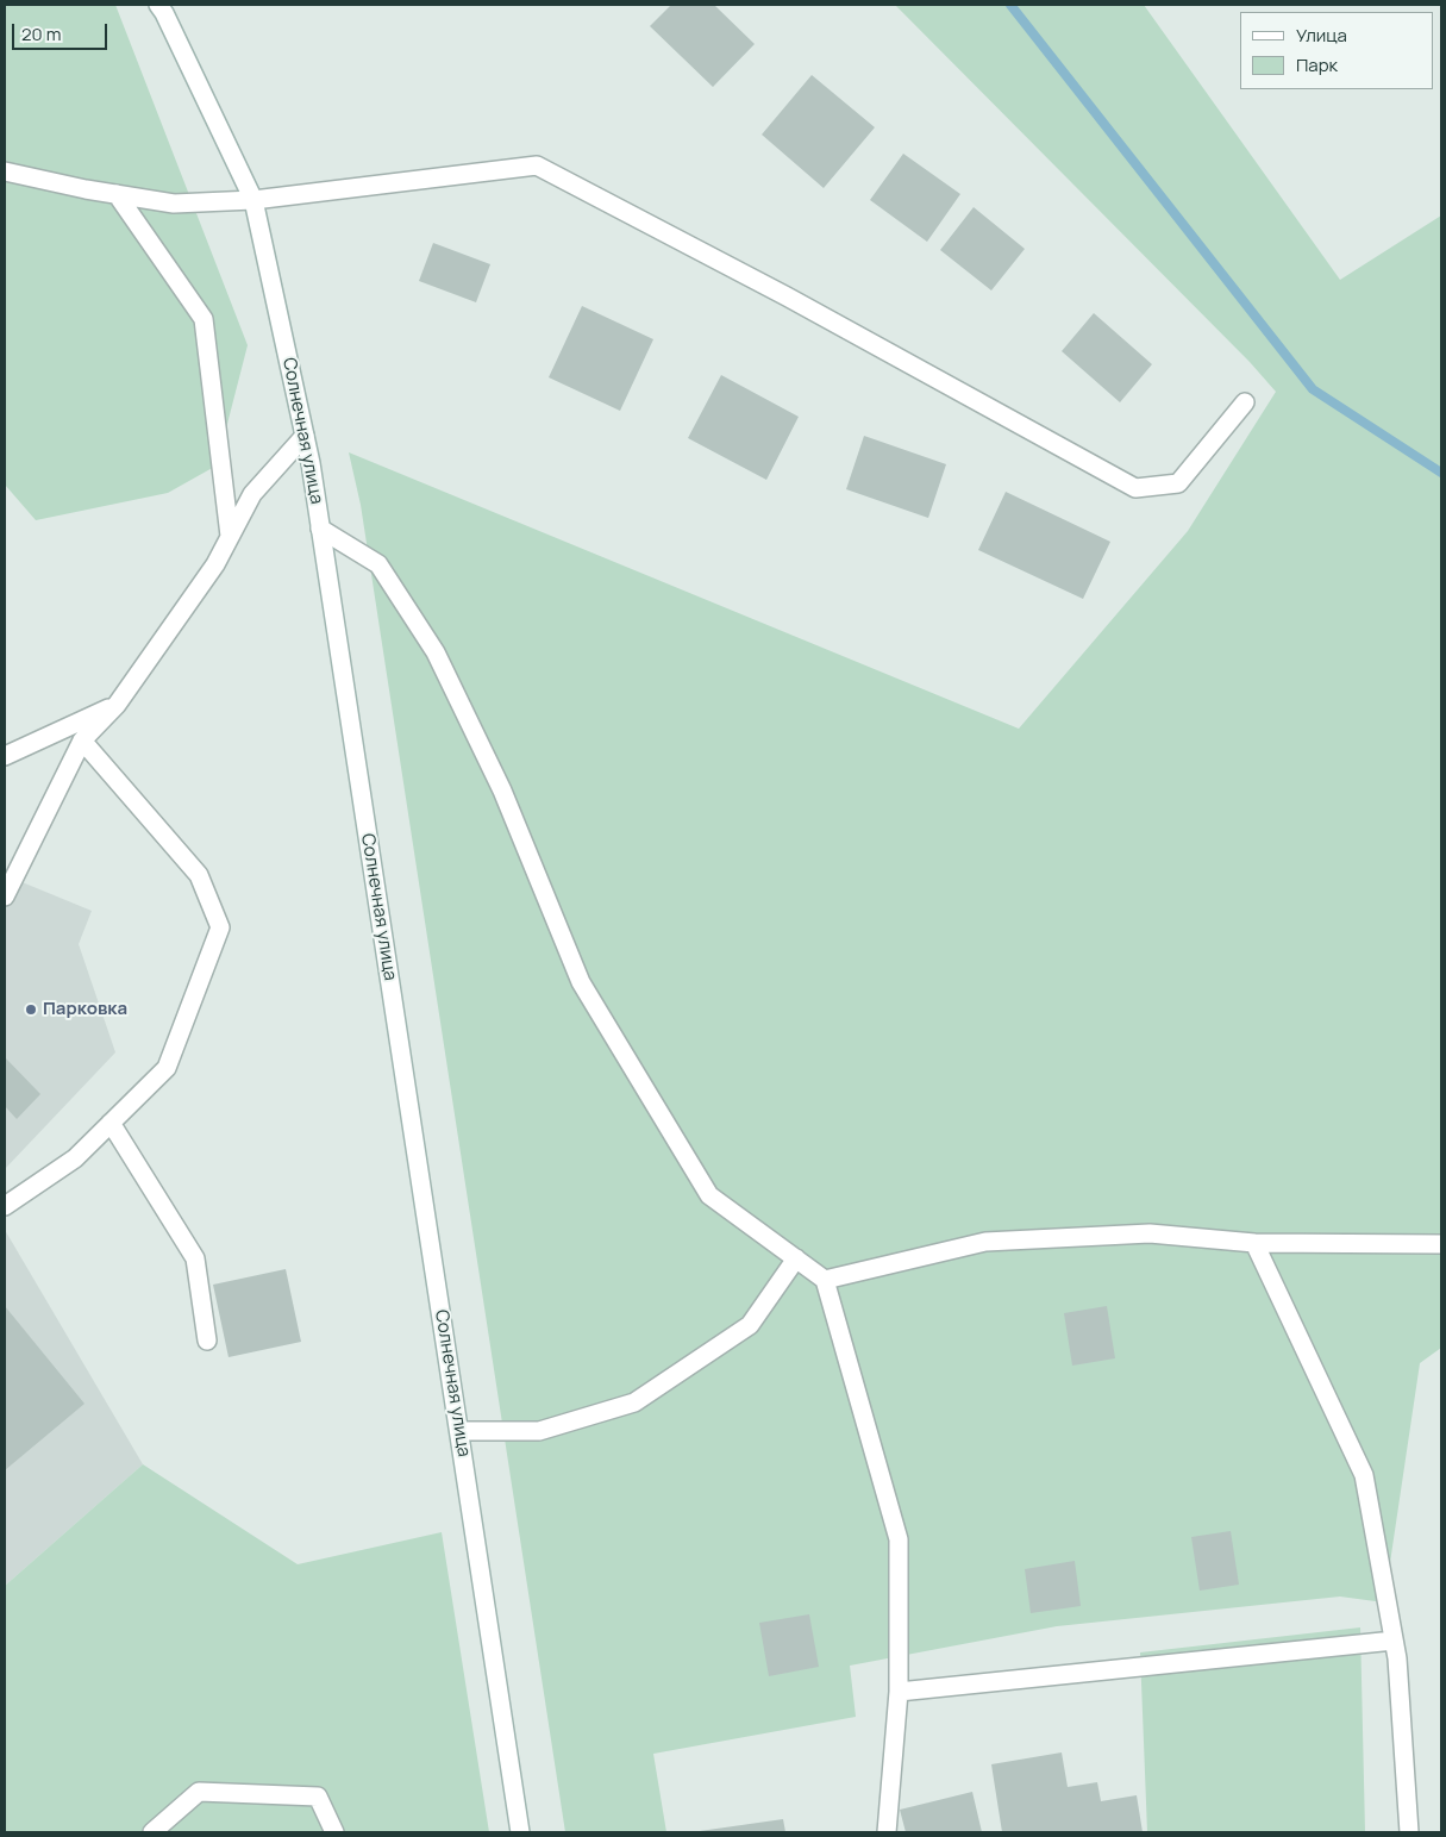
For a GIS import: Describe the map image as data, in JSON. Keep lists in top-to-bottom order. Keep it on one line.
{"streets":{"street":["Солнечная улица"]},"places":["Парковка"],"legend":["Улица","Парк"],"scale_bar":"20 m"}
